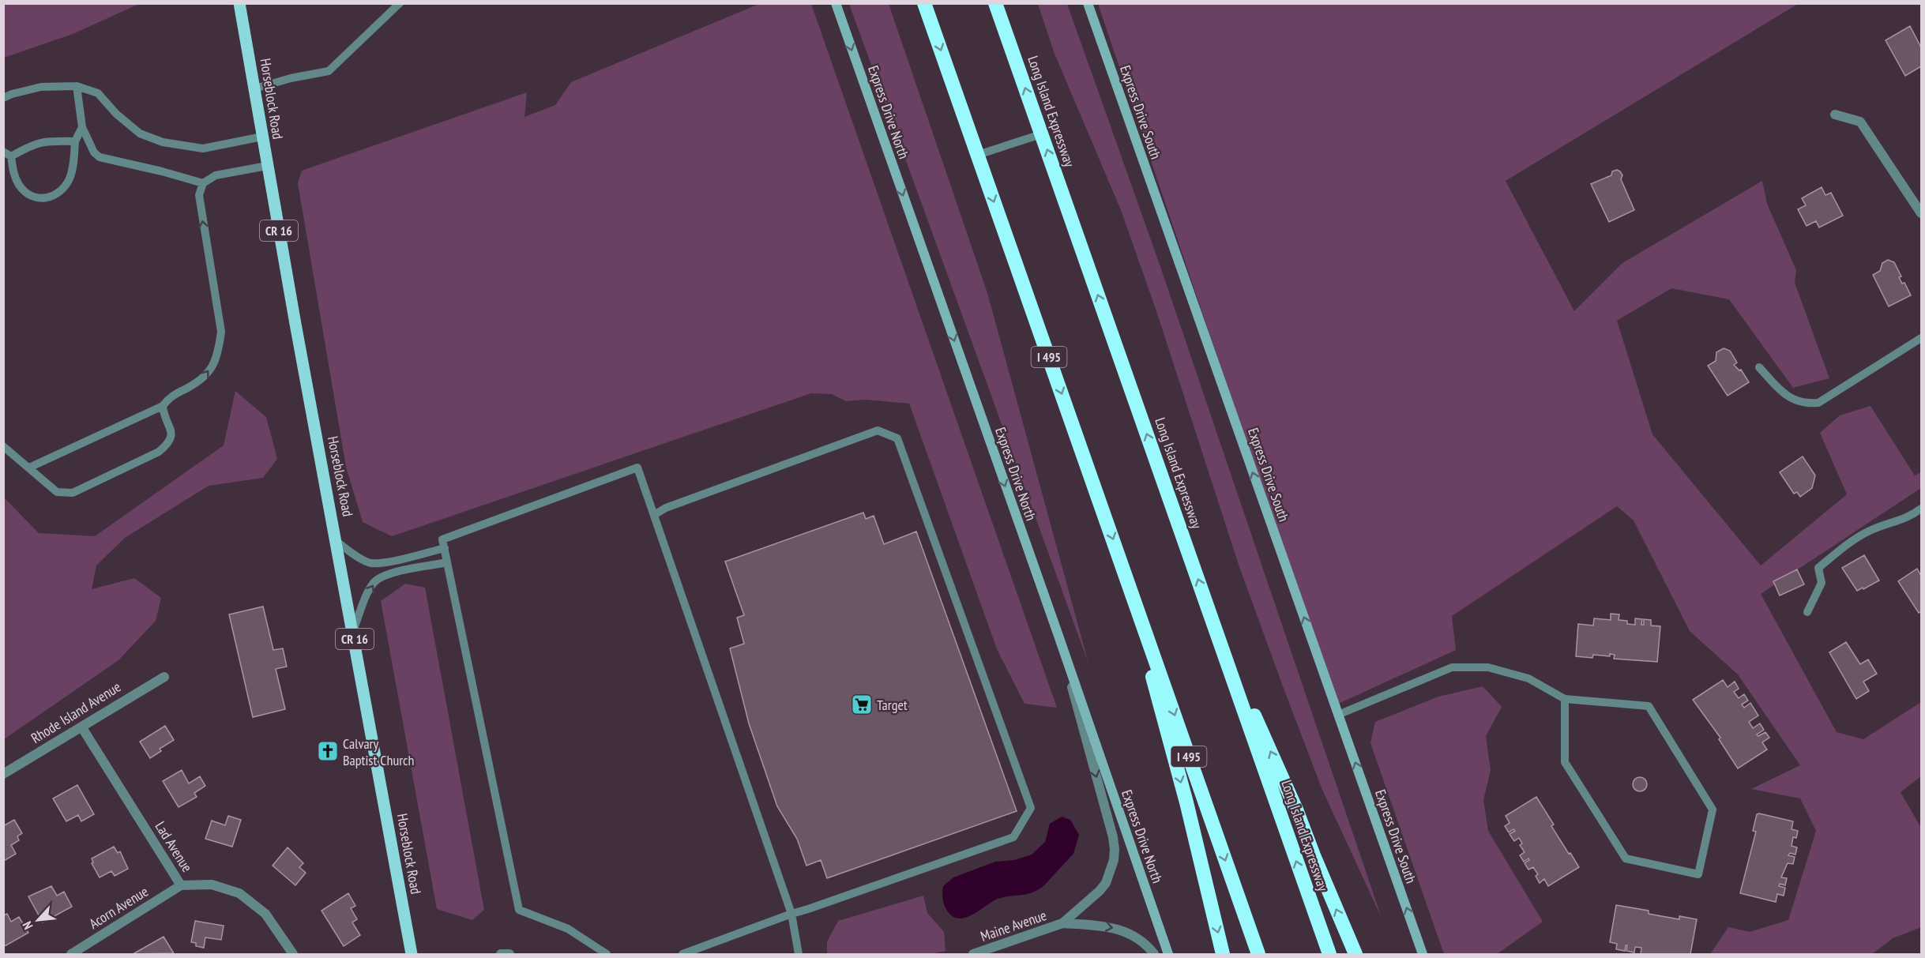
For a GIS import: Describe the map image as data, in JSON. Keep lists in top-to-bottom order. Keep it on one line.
{"streets":{"highway":["Long Island Expressway","I 495"],"main road":["Horseblock Road","Express Drive North","Express Drive South","CR 16"],"street":["Rhode Island Avenue","Lad Avenue","Acorn Avenue","Maine Avenue"]},"crossings":[["Rhode Island Avenue","Lad Avenue"],["Lad Avenue","Acorn Avenue"]],"one_way":["Express Drive North","Express Drive South"],"places":{"supermarket":["Target"],"church":["Calvary Baptist Church"]},"north":"bottom left"}
